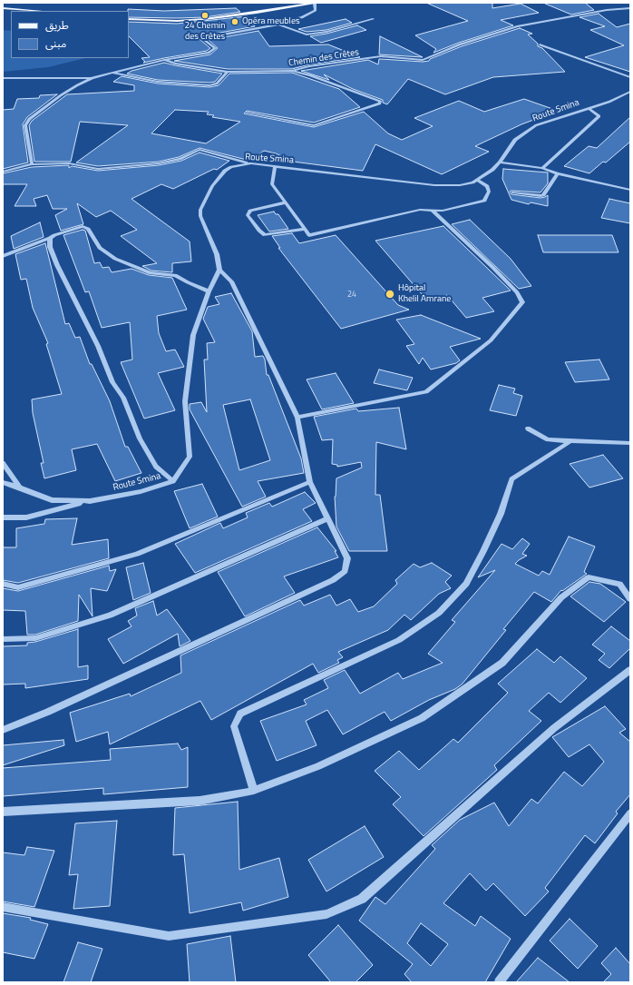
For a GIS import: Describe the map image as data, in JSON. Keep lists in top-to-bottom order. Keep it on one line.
{"streets":{"street":["Chemin des Crêtes","Route Smina"]},"places":["24 Chemin des Crêtes","Opéra meubles","Hôpital Khelil Amrane"],"house_numbers":["24"],"legend":["طريق","مبنى"]}
